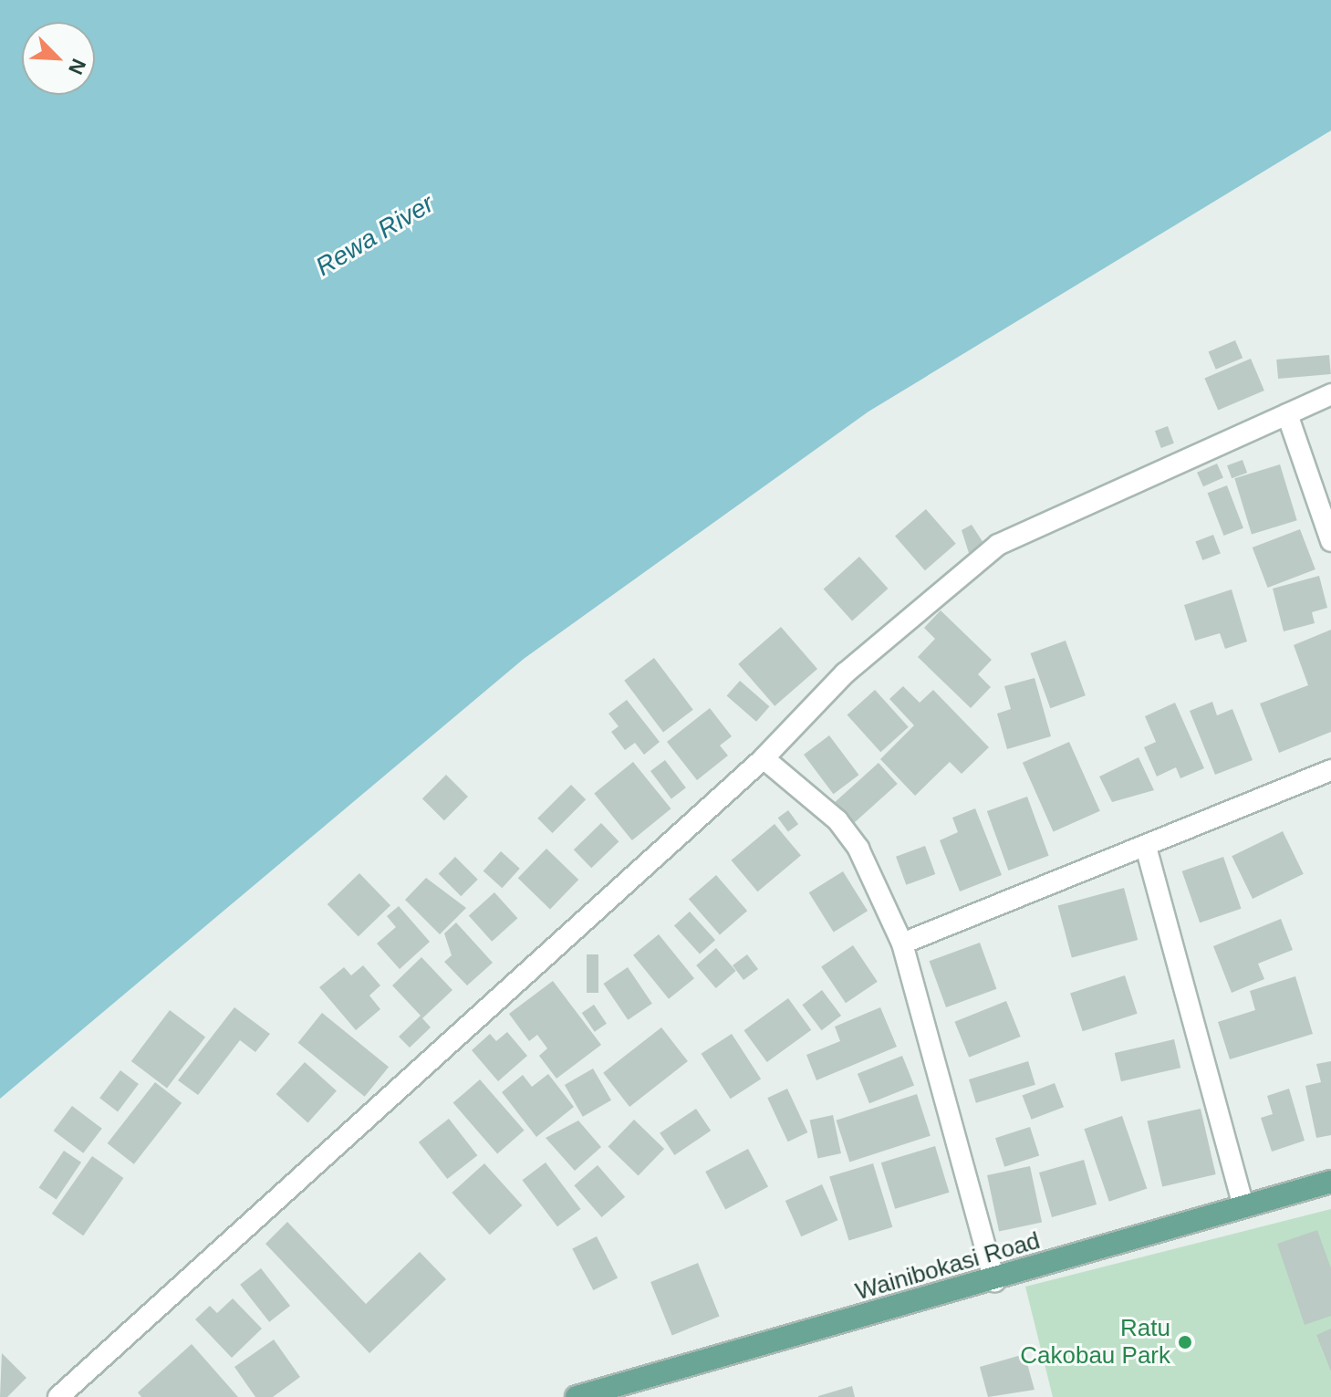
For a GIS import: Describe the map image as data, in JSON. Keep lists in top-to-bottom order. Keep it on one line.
{"streets":{"main road":["Wainibokasi Road"]},"water":["Rewa River"],"places":["Ratu Cakobau Park"],"north":"bottom right"}
